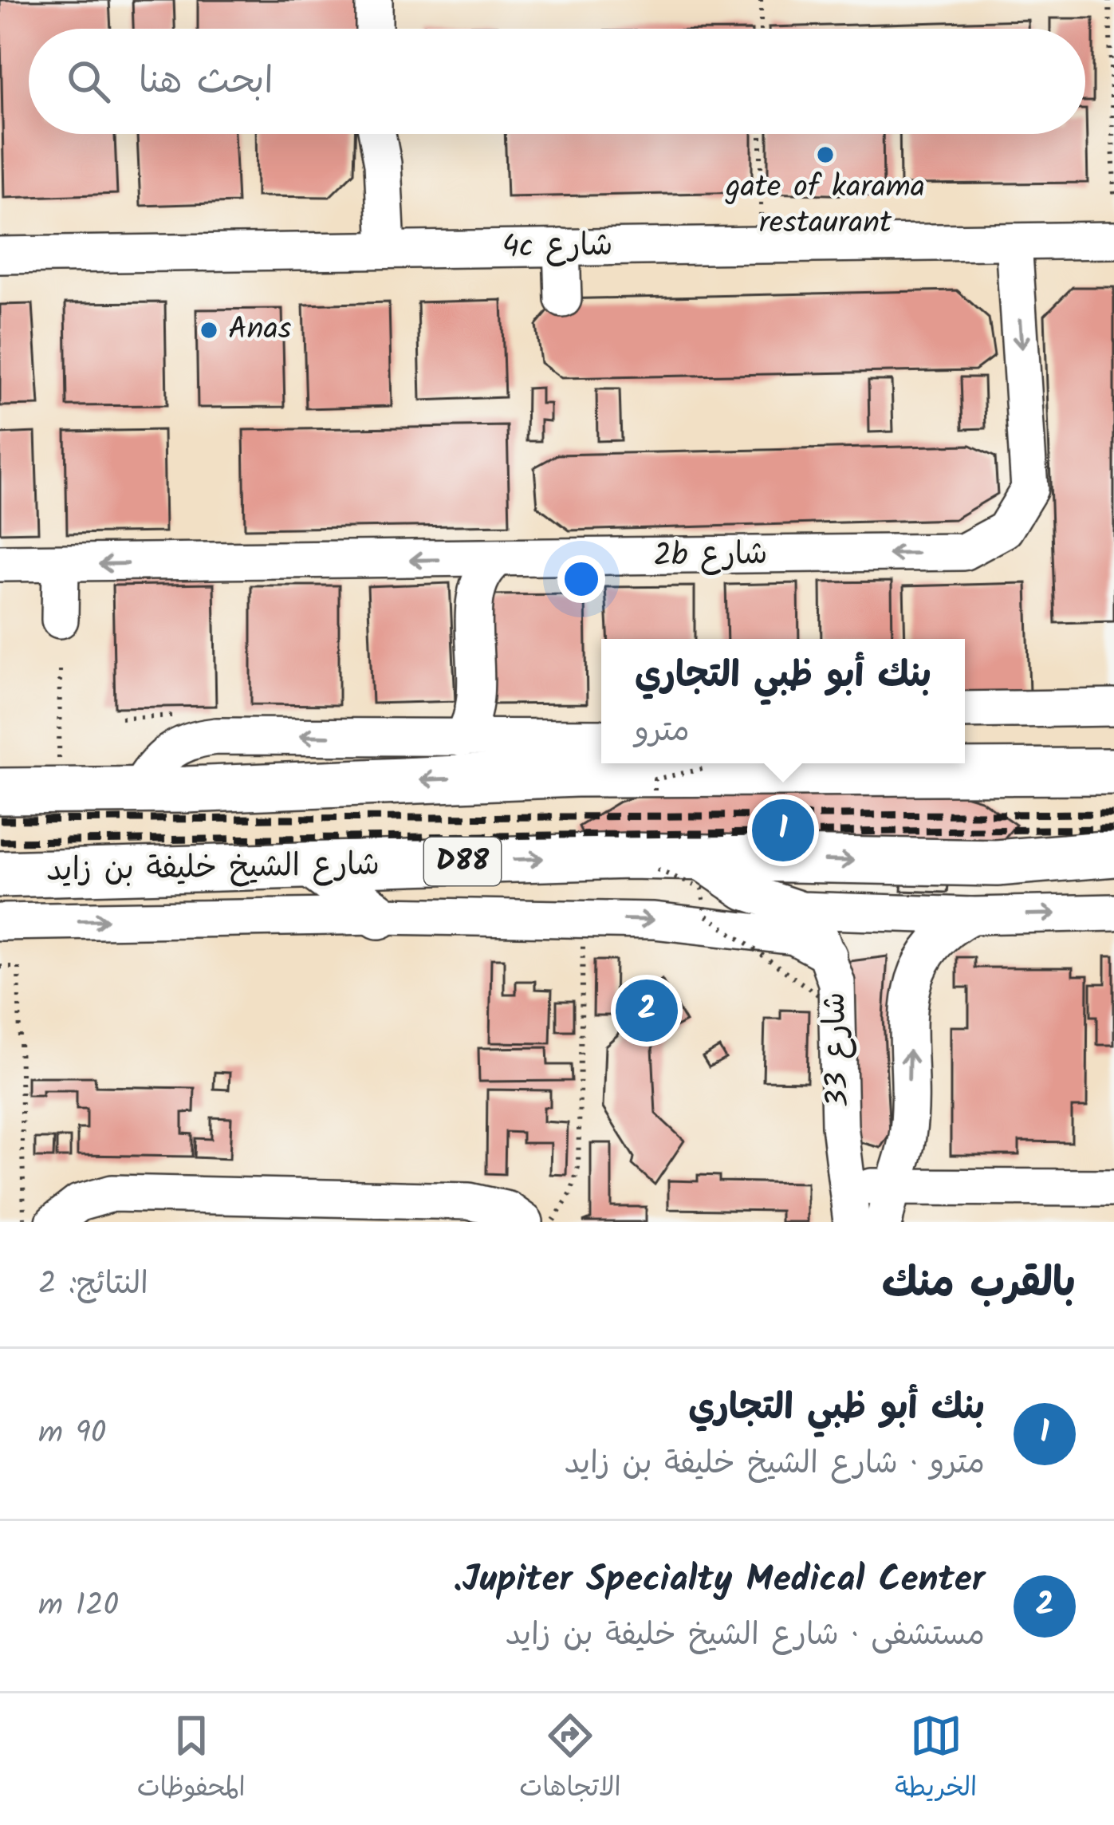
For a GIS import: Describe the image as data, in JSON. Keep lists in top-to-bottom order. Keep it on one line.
{"streets":{"main road":["D88","شارع الشيخ خليفة بن زايد"],"street":["4c شارع","2b شارع","شارع 33"]},"crossings":[["4c شارع","2b شارع"]],"places":["gate of karama restaurant","Anas"],"page":{"search":"ابحث هنا","popup":["بنك أبو ظبي التجاري","مترو"],"pins":["1","2"],"heading":["بالقرب منك","النتائج: 2"],"list":[{"mark":"1","name":"بنك أبو ظبي التجاري","note":"مترو · شارع الشيخ خليفة بن زايد","value":"90 m"},{"mark":"2","name":"Jupiter Specialty Medical Center.","note":"مستشفى · شارع الشيخ خليفة بن زايد","value":"120 m"}],"nav":["الخريطة","الاتجاهات","المحفوظات"]}}
